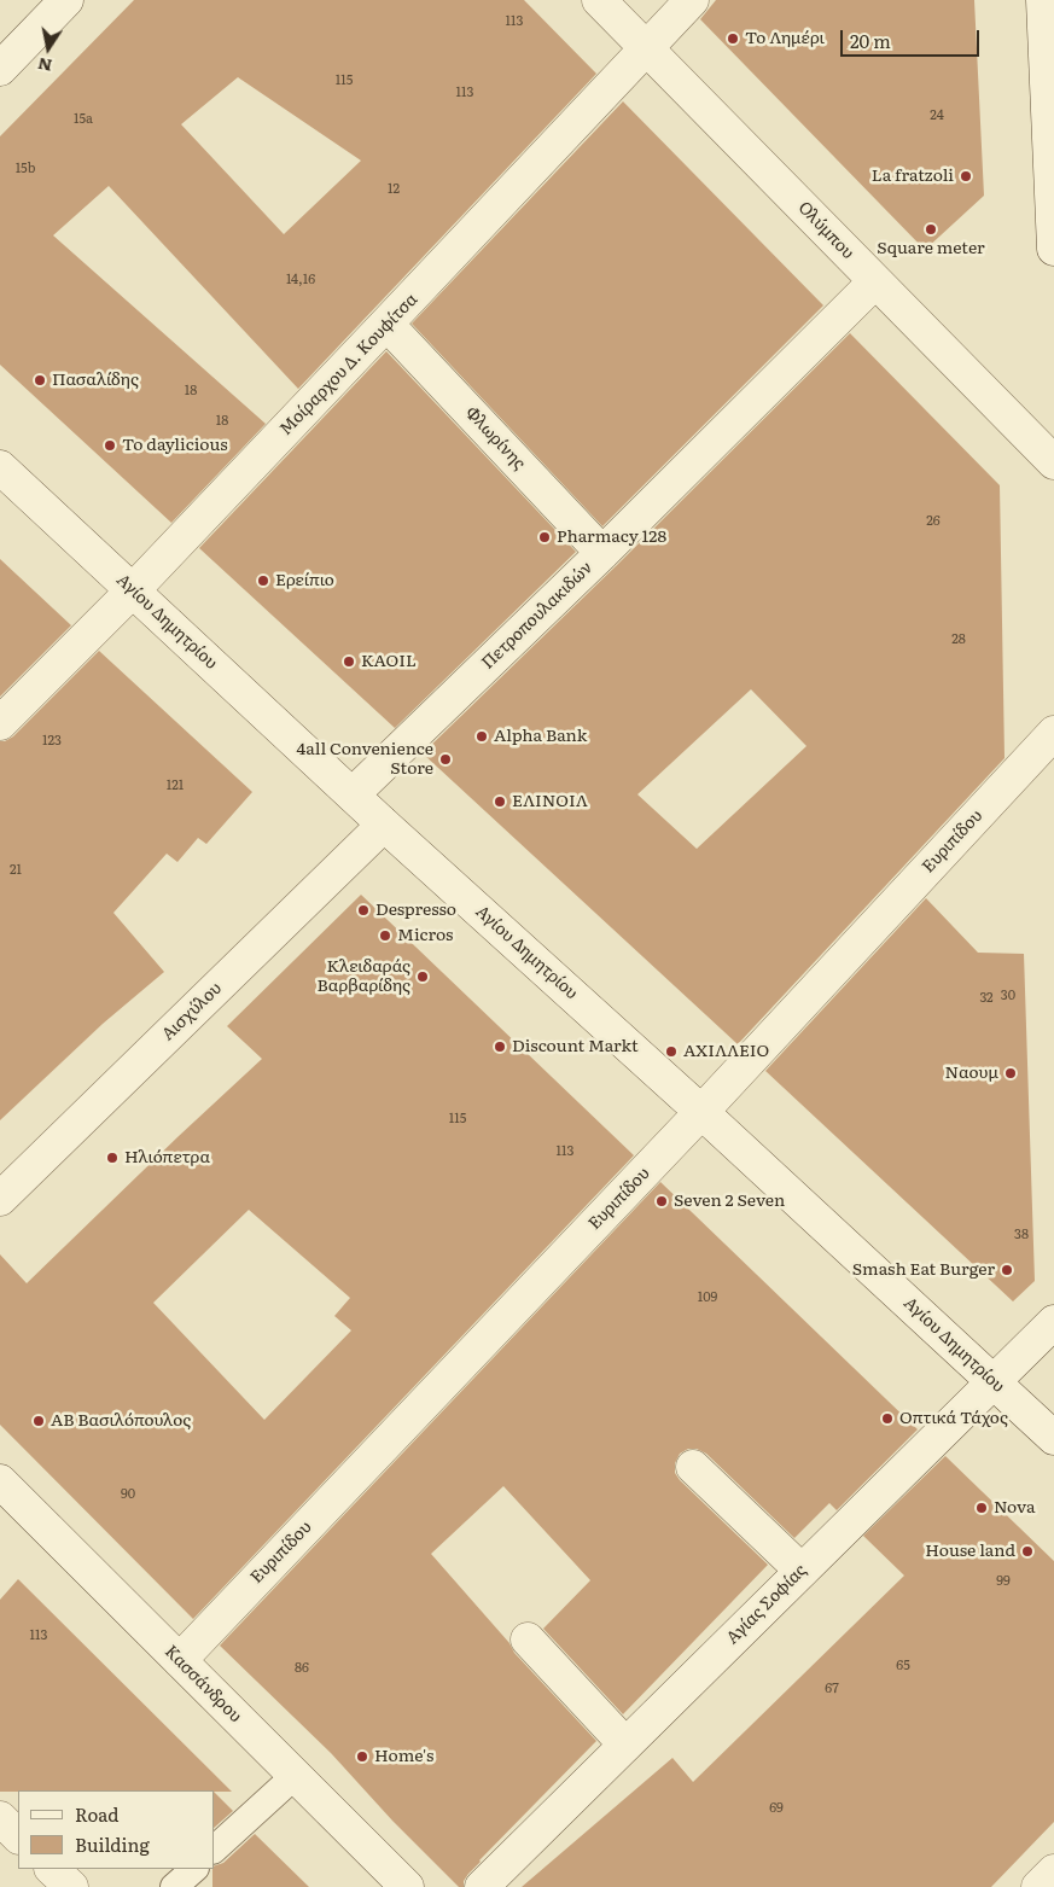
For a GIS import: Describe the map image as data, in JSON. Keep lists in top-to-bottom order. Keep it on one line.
{"streets":{"street":["Ολύμπου","Μοίραρχου Δ. Κουφίτσα","Φλωρίνης","Πετροπουλακιδών","Αγίου Δημητρίου","Ευριπίδου","Αισχύλου","Αγίας Σοφίας","Κασσάνδρου"]},"crossings":[["Ολύμπου","Μοίραρχου Δ. Κουφίτσα"],["Ολύμπου","Πετροπουλακιδών"],["Μοίραρχου Δ. Κουφίτσα","Φλωρίνης"],["Μοίραρχου Δ. Κουφίτσα","Αγίου Δημητρίου"],["Φλωρίνης","Πετροπουλακιδών"],["Πετροπουλακιδών","Αγίου Δημητρίου"],["Αγίου Δημητρίου","Ευριπίδου"],["Αγίου Δημητρίου","Αισχύλου"],["Αγίου Δημητρίου","Αγίας Σοφίας"],["Ευριπίδου","Κασσάνδρου"]],"places":["Το Λημέρι","La fratzoli","Square meter","Πασαλίδης","To daylicious","Pharmacy 128","Ερείπιο","KAOIL","Alpha Bank","4all Convenience Store","ΕΛΙΝΟΙΛ","Despresso","Micros","Κλειδαράς Βαρβαρίδης","Discount Markt","ΑΧΙΛΛΕΙΟ","Ναουμ","Ηλιόπετρα","Seven 2 Seven","Smash Eat Burger","Οπτικά Τάχος","ΑΒ Βασιλόπουλος","Nova","House land","Home's"],"house_numbers":["113","115","113","24","15a","15b","12","14,16","18","18","26","28","123","121","21","30","32","115","113","38","109","90","99","113","65","86","67","69"],"legend":["Road","Building"],"scale_bar":"20 m","north":"bottom"}
